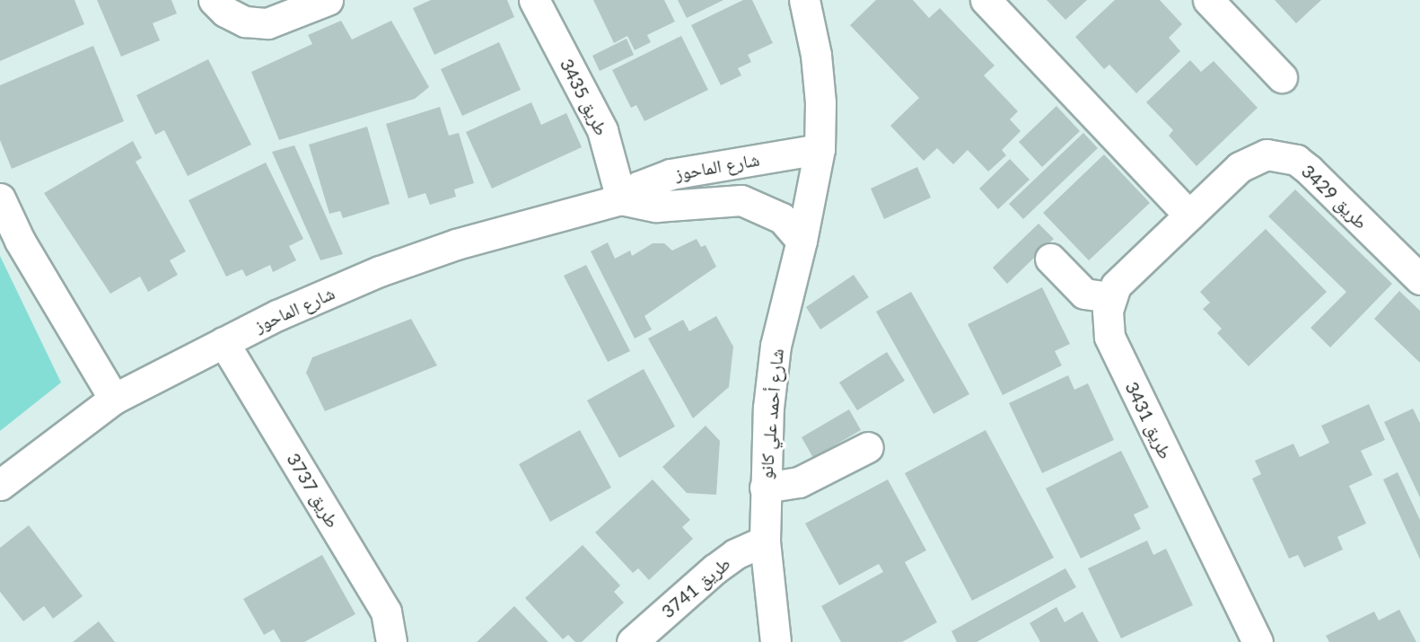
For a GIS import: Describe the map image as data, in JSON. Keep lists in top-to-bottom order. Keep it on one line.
{"streets":{"street":["طريق 3435","شارع الماحوز","طريق 3429","شارع أحمد علي كانو","طريق 3431","طريق 3737","طريق 3741"]},"crossings":[["طريق 3435","شارع الماحوز"],["شارع الماحوز","شارع أحمد علي كانو"],["شارع الماحوز","طريق 3737"],["طريق 3429","طريق 3431"],["شارع أحمد علي كانو","طريق 3741"]]}
